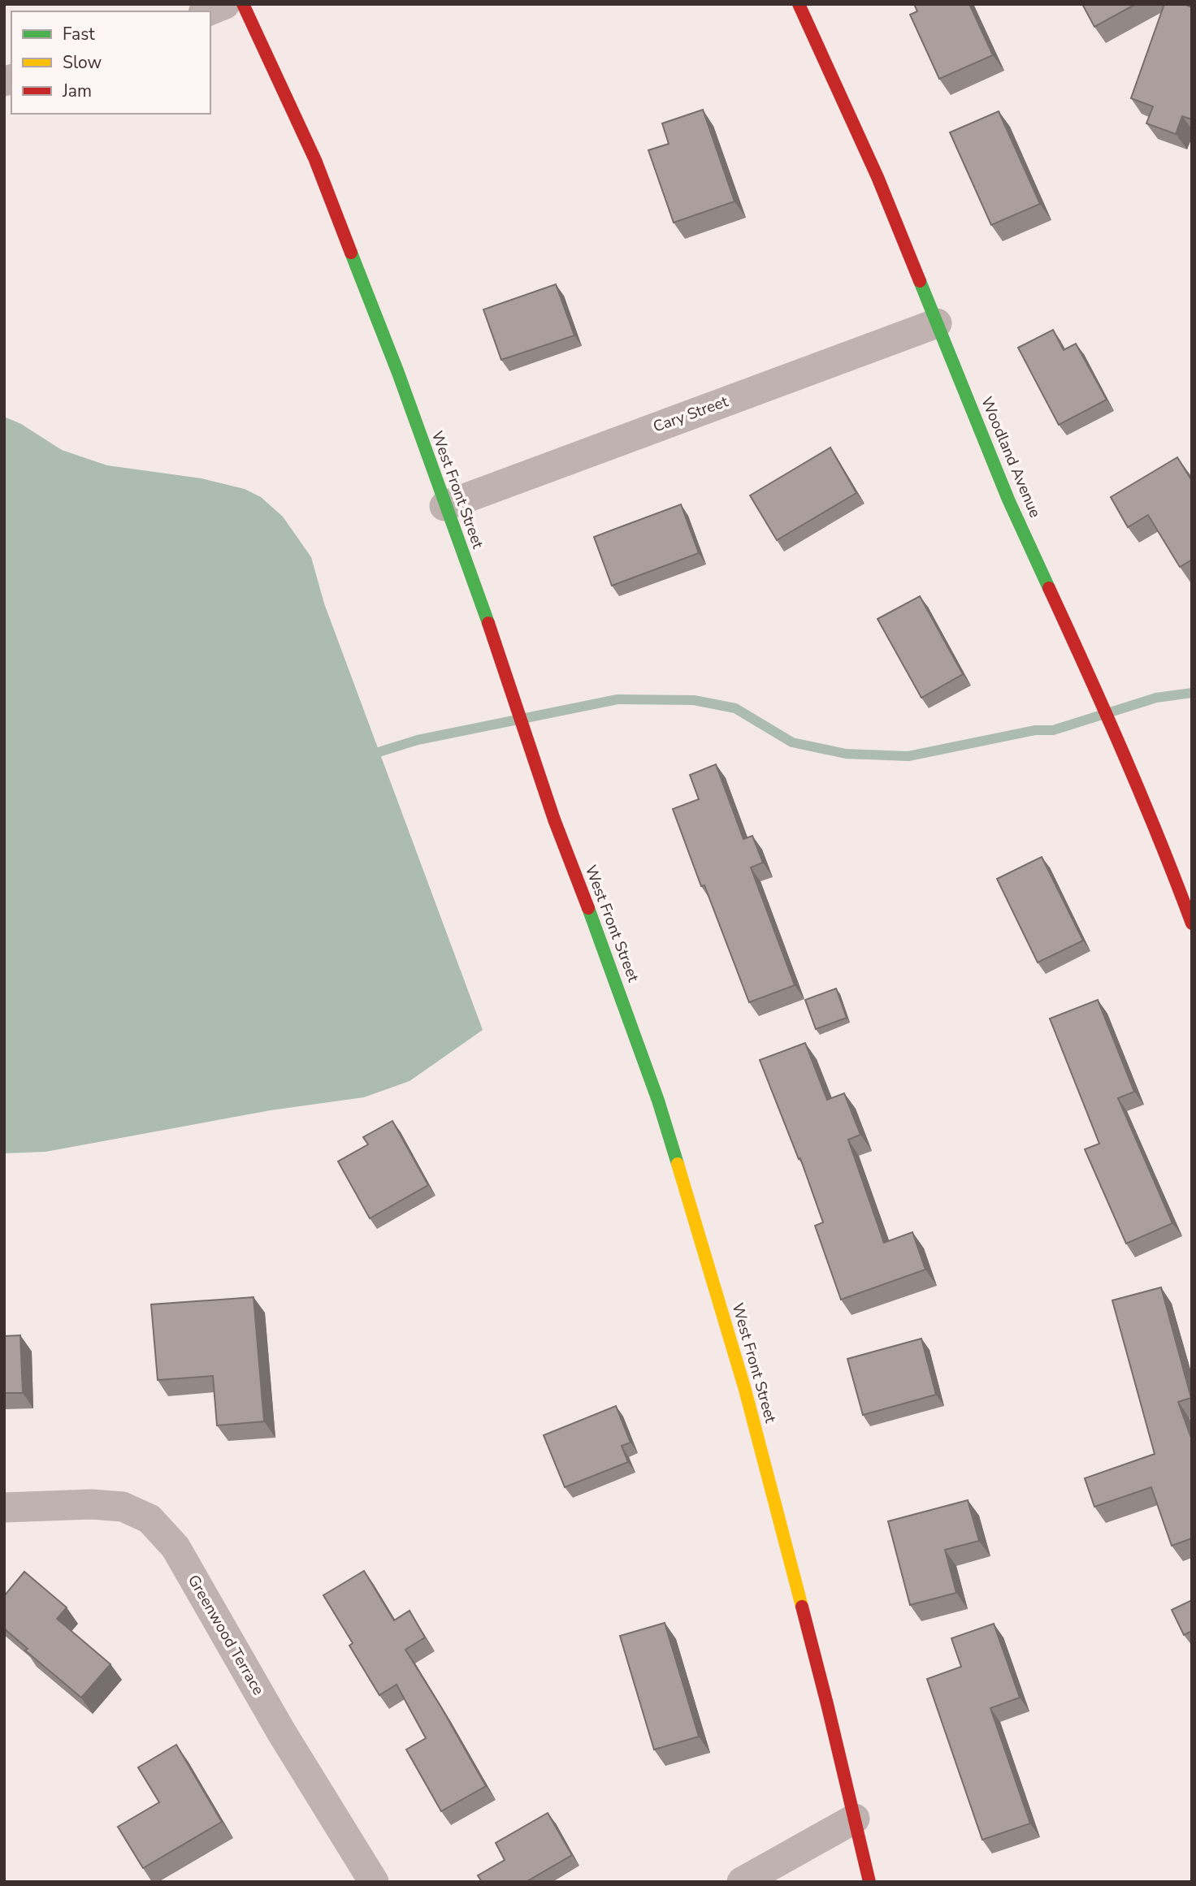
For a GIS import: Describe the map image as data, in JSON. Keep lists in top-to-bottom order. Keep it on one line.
{"streets":{"street":["Cary Street","Woodland Avenue","West Front Street","Greenwood Terrace"]},"crossings":[["Cary Street","Woodland Avenue"],["Cary Street","West Front Street"]],"legend":["Fast","Slow","Jam"]}
